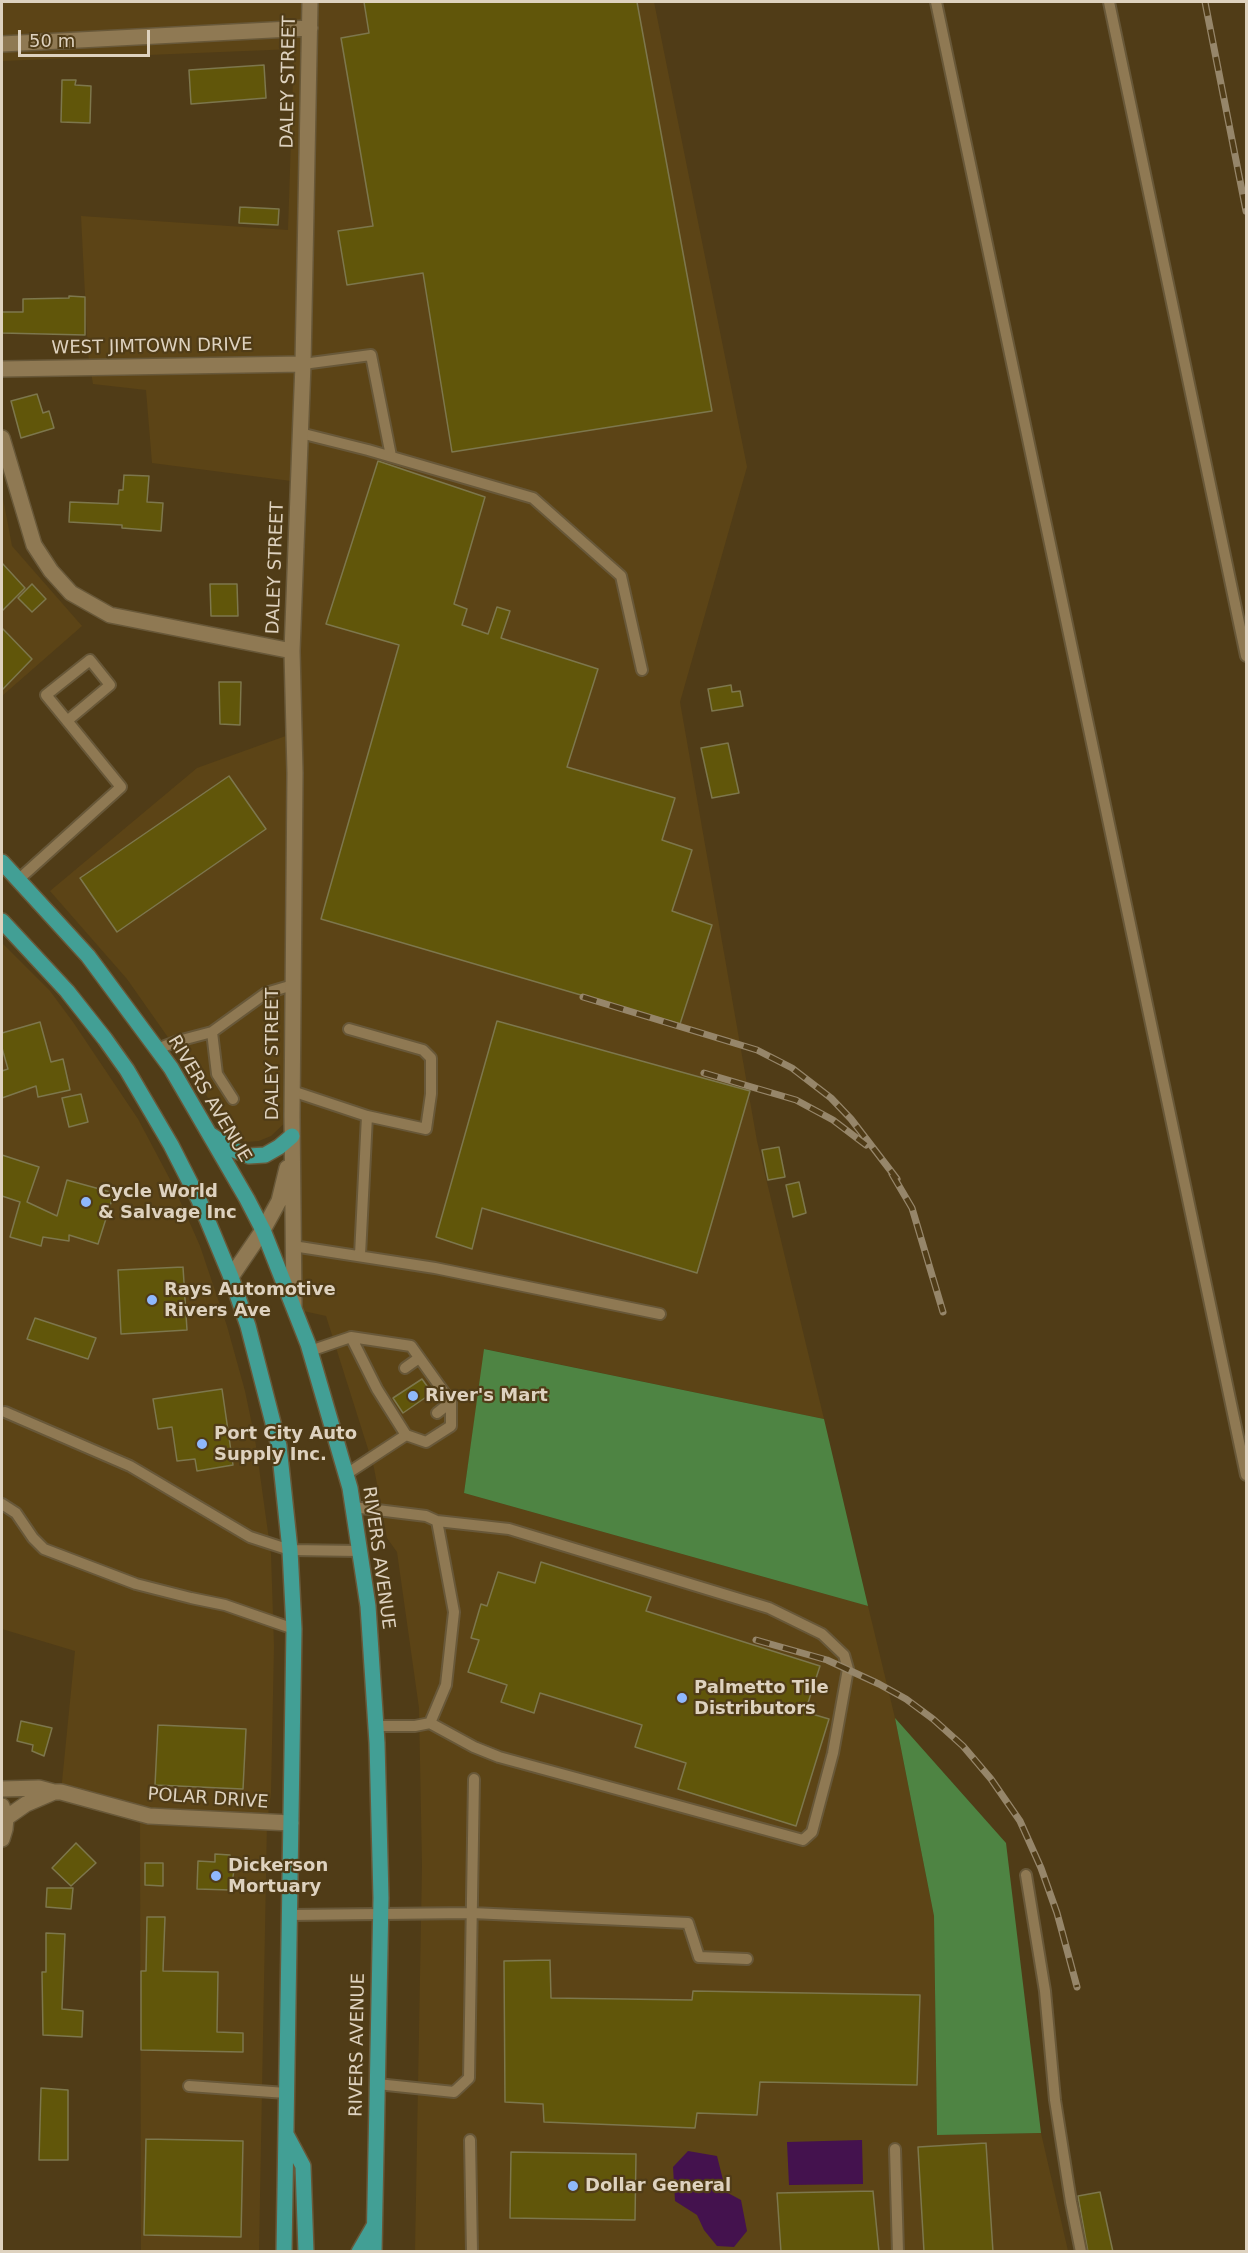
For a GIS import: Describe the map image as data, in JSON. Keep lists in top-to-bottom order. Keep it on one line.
{"streets":{"main road":["RIVERS AVENUE"],"street":["DALEY STREET","WEST JIMTOWN DRIVE","POLAR DRIVE"]},"crossings":[["DALEY STREET","WEST JIMTOWN DRIVE"],["DALEY STREET","RIVERS AVENUE"]],"places":["Cycle World & Salvage Inc","Rays Automotive Rivers Ave","River's Mart","Port City Auto Supply Inc.","Palmetto Tile Distributors","Dickerson Mortuary","Dollar General"],"scale_bar":"50 m"}
